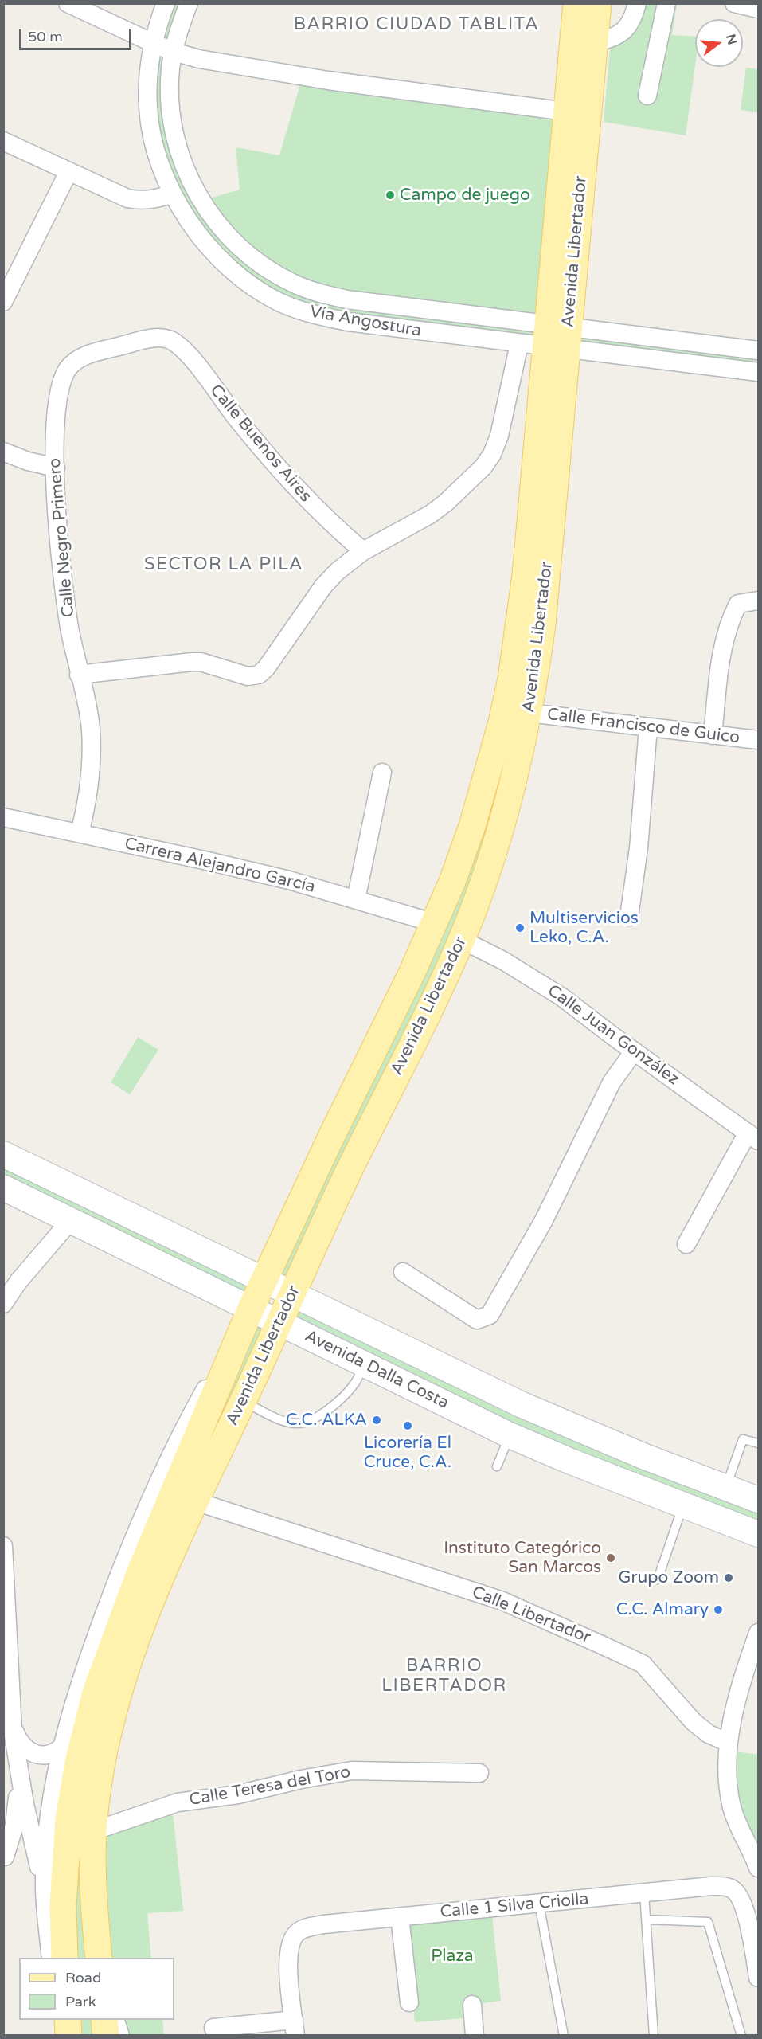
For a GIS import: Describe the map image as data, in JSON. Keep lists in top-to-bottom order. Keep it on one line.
{"streets":{"main road":["Avenida Libertador"],"street":["Vía Angostura","Calle Buenos Aires","Calle Negro Primero","Calle Francisco de Guico","Carrera Alejandro García","Calle Juan González","Avenida Dalla Costa","Calle Libertador","Calle Teresa del Toro","Calle 1 Silva Criolla"]},"crossings":[["Avenida Libertador","Vía Angostura"],["Avenida Libertador","Calle Francisco de Guico"],["Avenida Libertador","Carrera Alejandro García"],["Avenida Libertador","Calle Juan González"],["Avenida Libertador","Avenida Dalla Costa"],["Avenida Libertador","Calle Libertador"],["Avenida Libertador","Calle Teresa del Toro"],["Calle Buenos Aires","Calle Negro Primero"],["Calle Negro Primero","Carrera Alejandro García"]],"districts":["BARRIO CIUDAD TABLITA","SECTOR LA PILA","BARRIO LIBERTADOR"],"parks":["Plaza"],"places":["Campo de juego","Multiservicios Leko, C.A.","C.C. ALKA","Licorería El Cruce, C.A.","Instituto Categórico San Marcos","Grupo Zoom","C.C. Almary"],"legend":["Road","Park"],"scale_bar":"50 m","north":"right"}
